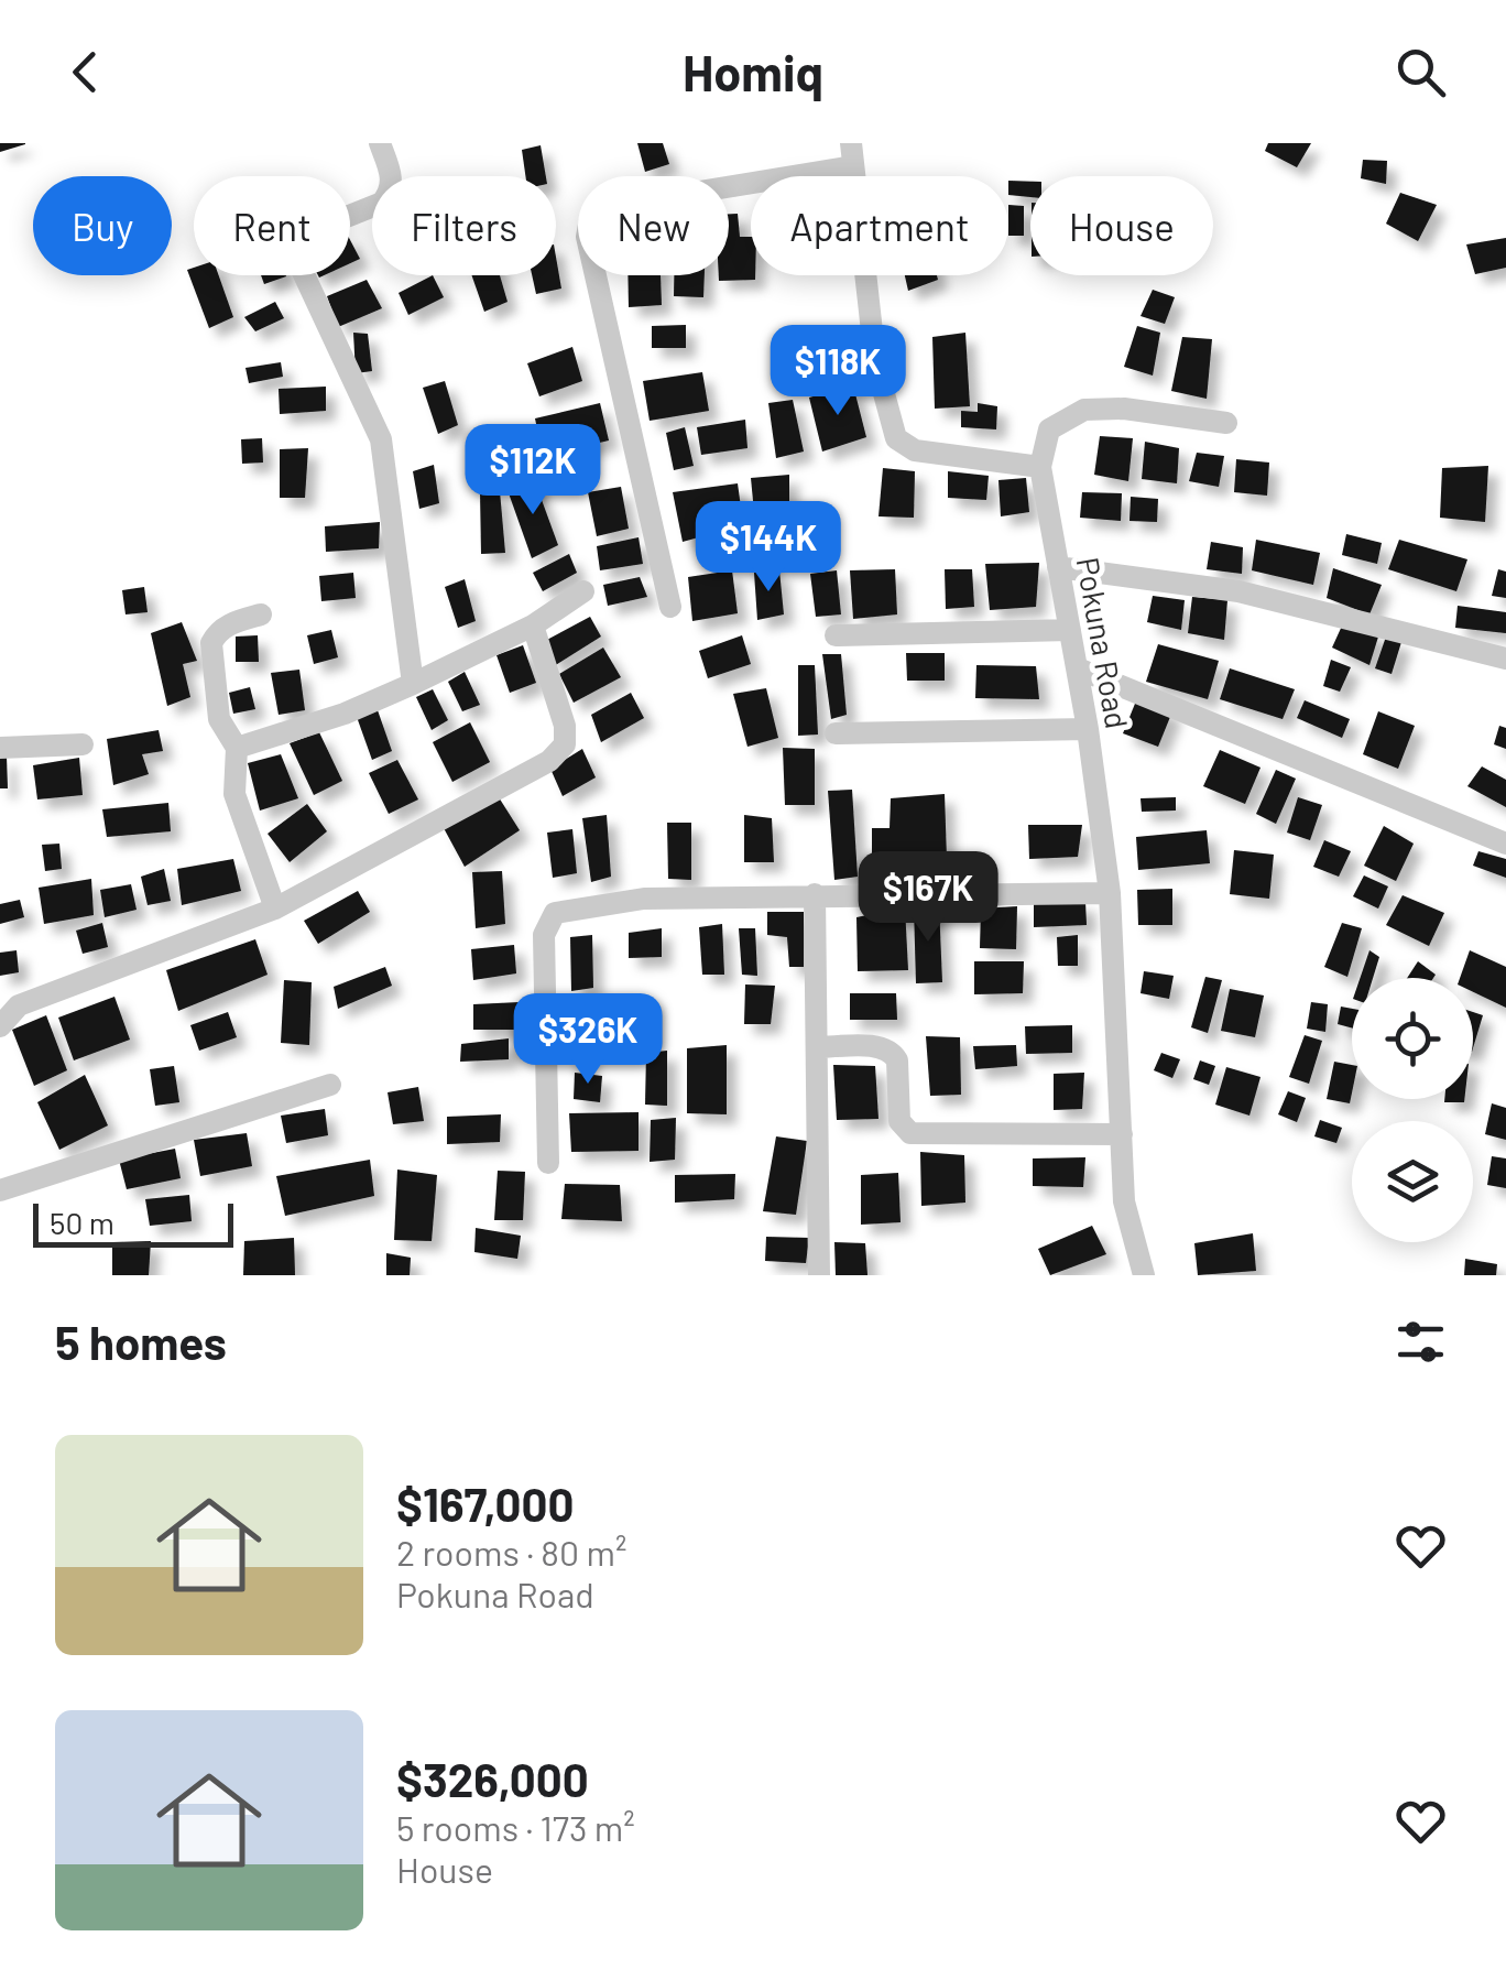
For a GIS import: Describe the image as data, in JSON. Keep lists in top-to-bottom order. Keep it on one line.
{"streets":{"street":["Pokuna Road"]},"scale_bar":"50 m","page":{"header":"Homiq","chip":["Buy","Rent","Filters","New","Apartment","House"],"price":["$118K","$112K","$144K","$167K","$326K"],"scale":"50 m","heading":"5 homes","list":[{"name":"$167,000","note":"2 rooms · 80 m² · Pokuna Road"},{"name":"$326,000","note":"5 rooms · 173 m² · House"}]}}
